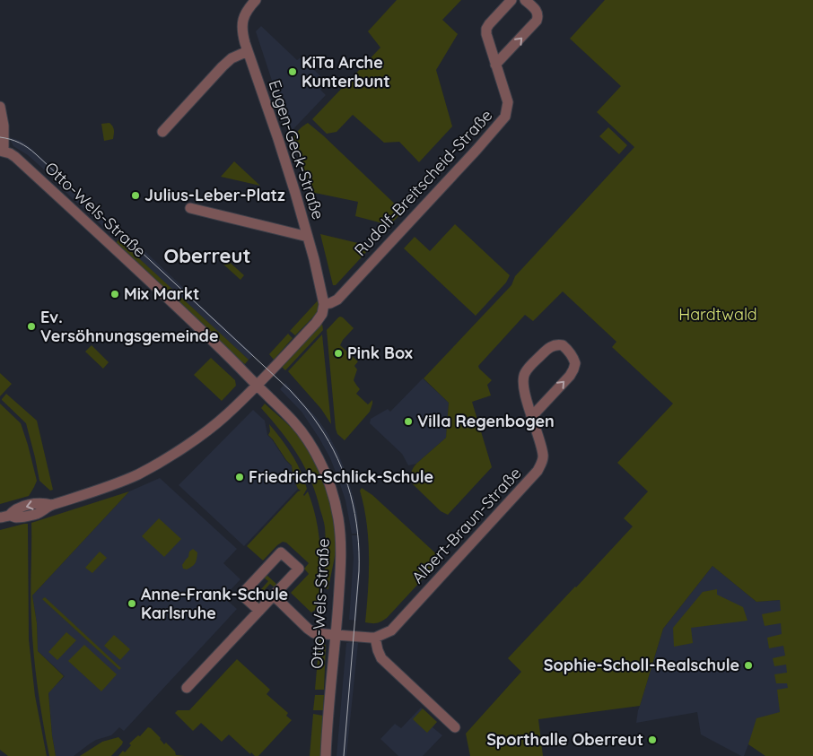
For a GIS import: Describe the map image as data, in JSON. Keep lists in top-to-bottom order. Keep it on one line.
{"streets":{"street":["Eugen-Geck-Straße","Rudolf-Breitscheid-Straße","Otto-Wels-Straße","Albert-Braun-Straße"]},"crossings":[["Eugen-Geck-Straße","Rudolf-Breitscheid-Straße"],["Rudolf-Breitscheid-Straße","Otto-Wels-Straße"]],"districts":["Oberreut"],"parks":["Hardtwald"],"places":["KiTa Arche Kunterbunt","Julius-Leber-Platz","Mix Markt","Ev. Versöhnungsgemeinde","Pink Box","Villa Regenbogen","Friedrich-Schlick-Schule","Anne-Frank-Schule Karlsruhe","Sophie-Scholl-Realschule","Sporthalle Oberreut"]}
